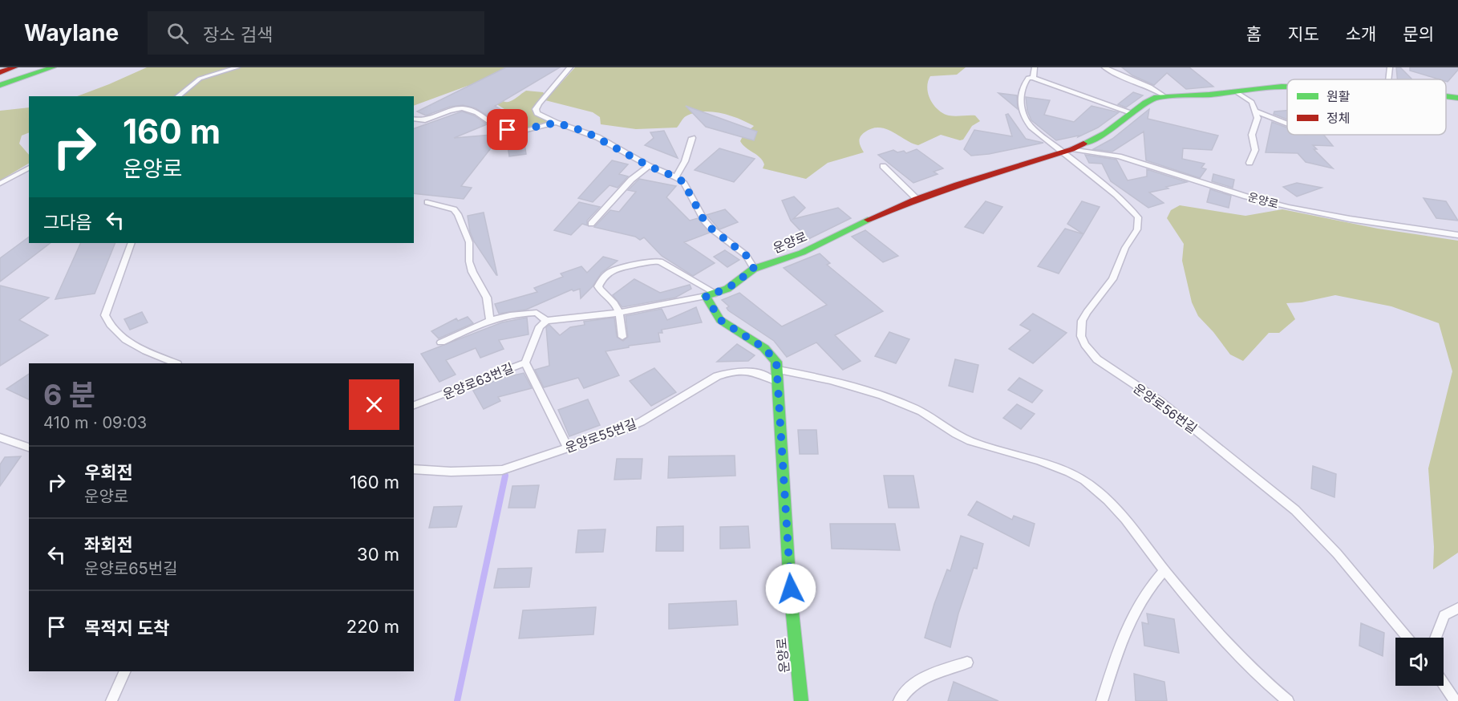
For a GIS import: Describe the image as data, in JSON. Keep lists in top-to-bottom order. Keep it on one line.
{"streets":{"main road":["운양로"],"lane":["운양로63번길","운양로56번길","운양로55번길"]},"crossings":[["운양로","운양로56번길"],["운양로","운양로55번길"]],"legend":["원활","정체"],"page":{"header":"Waylane","search":"장소 검색","nav":["홈","지도","소개","문의"],"turn":["160 m","운양로"],"then":"그다음","heading":["6 분","410 m · 09:03"],"list":[{"name":"우회전","note":"운양로","value":"160 m"},{"name":"좌회전","note":"운양로65번길","value":"30 m"},{"name":"목적지 도착","value":"220 m"}]}}
